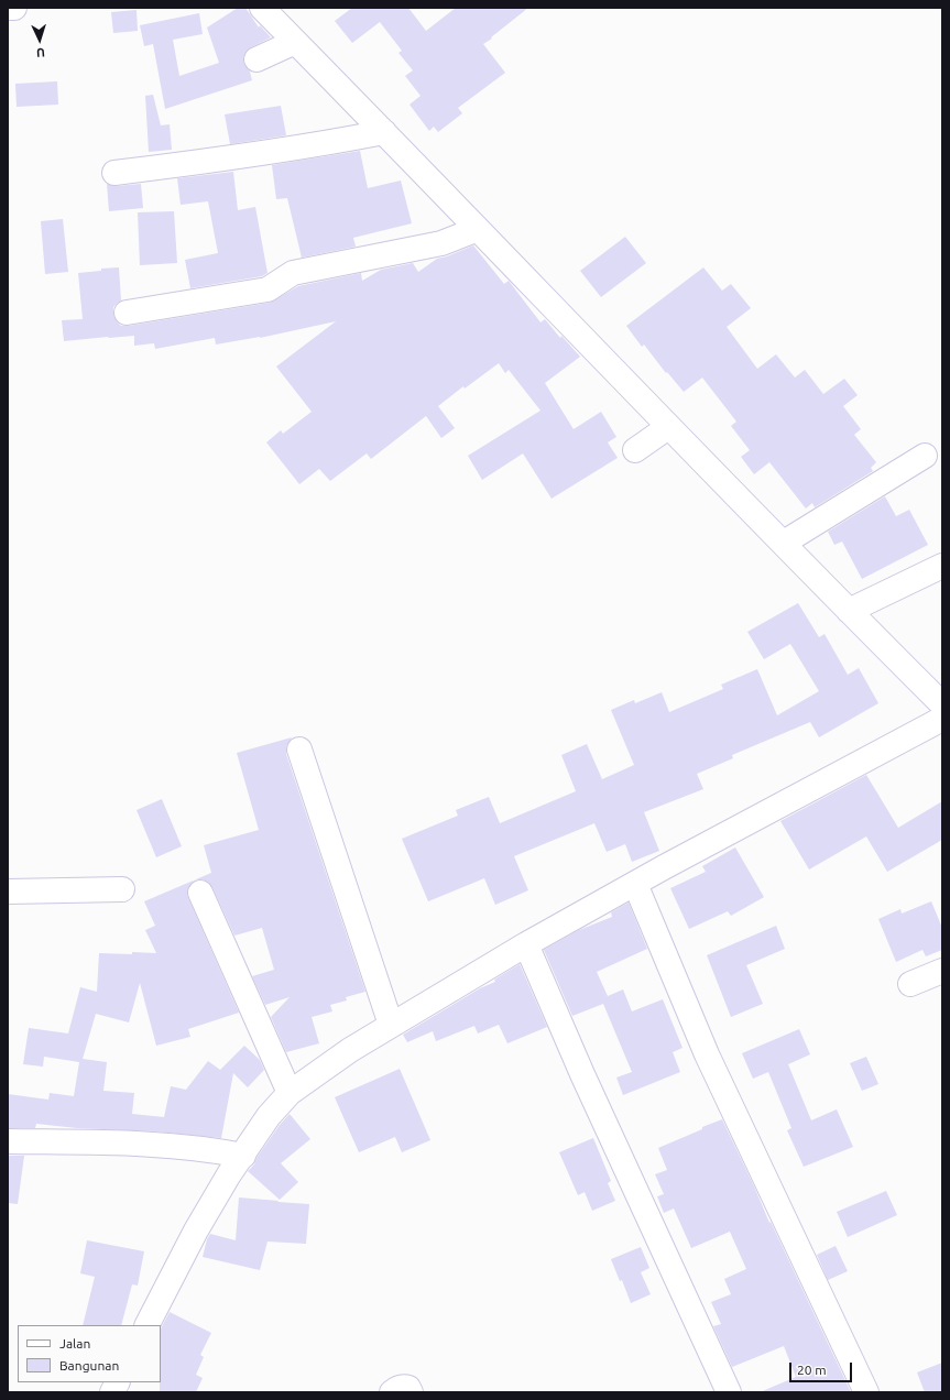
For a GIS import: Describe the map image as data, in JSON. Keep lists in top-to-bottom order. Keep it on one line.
{"legend":["Jalan","Bangunan"],"scale_bar":"20 m","north":"bottom"}
